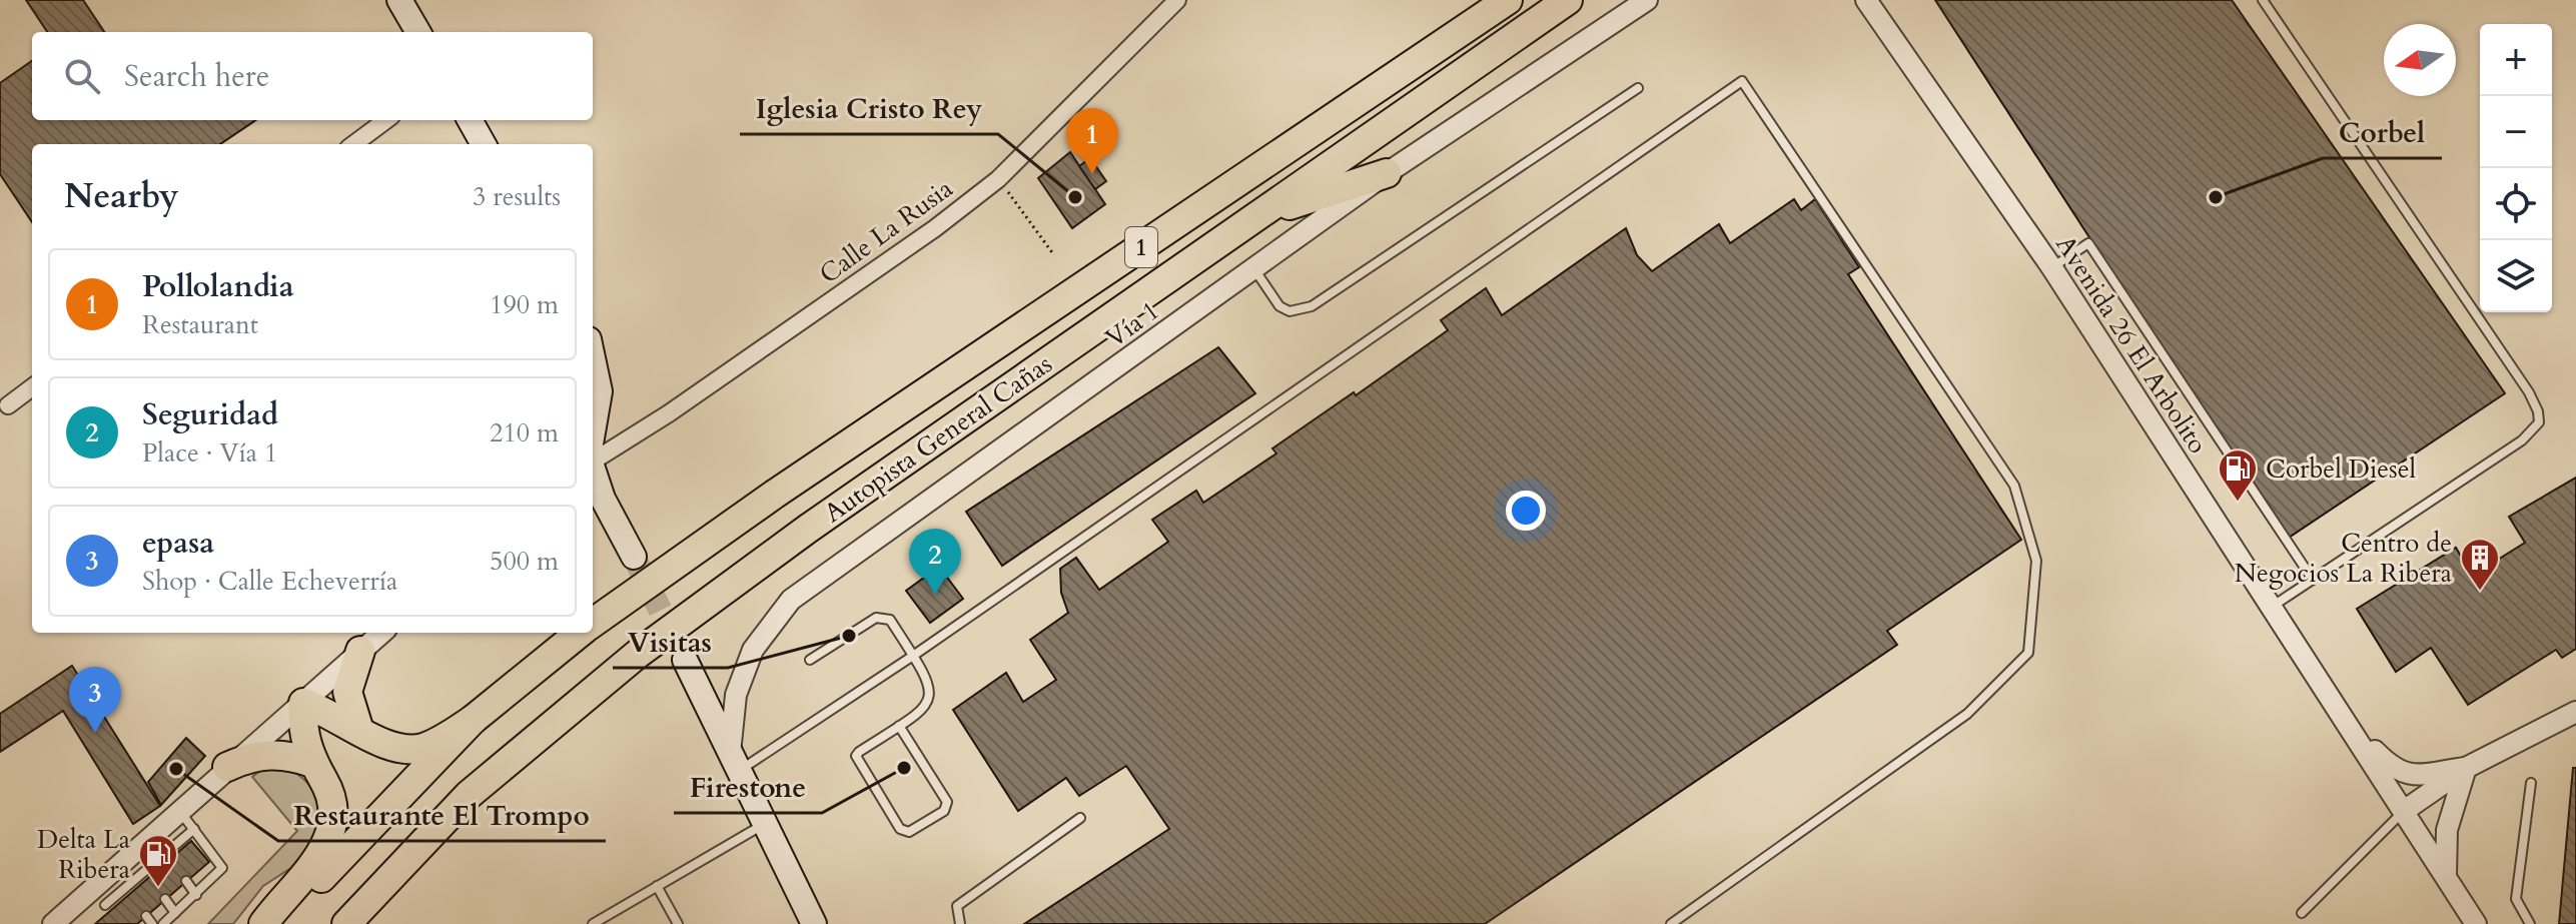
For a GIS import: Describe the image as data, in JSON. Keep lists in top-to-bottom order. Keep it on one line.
{"streets":{"highway":["1","Autopista General Cañas"],"street":["Calle La Rusia","Vía 1","Avenida 26 El Arbolito"]},"places":{"other":["Iglesia Cristo Rey","Corbel","Visitas","Firestone","Restaurante El Trompo"],"fuel station":["Corbel Diesel","Delta La Ribera"],"building":["Centro de Negocios La Ribera"]},"north":"left","page":{"map_buttons":["+","−"],"search":"Search here","pins":["1","2","3"],"heading":["Nearby","3 results"],"list":[{"mark":"1","name":"Pollolandia","note":"Restaurant","value":"190 m"},{"mark":"2","name":"Seguridad","note":"Place · Vía 1","value":"210 m"},{"mark":"3","name":"epasa","note":"Shop · Calle Echeverría","value":"500 m"}]}}
